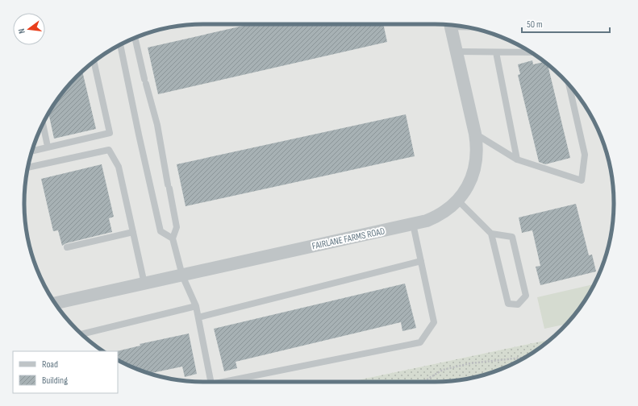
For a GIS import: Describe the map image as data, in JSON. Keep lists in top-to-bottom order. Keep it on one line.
{"streets":{"street":["FAIRLANE FARMS ROAD"]},"legend":["Road","Building"],"scale_bar":"50 m","north":"left"}
